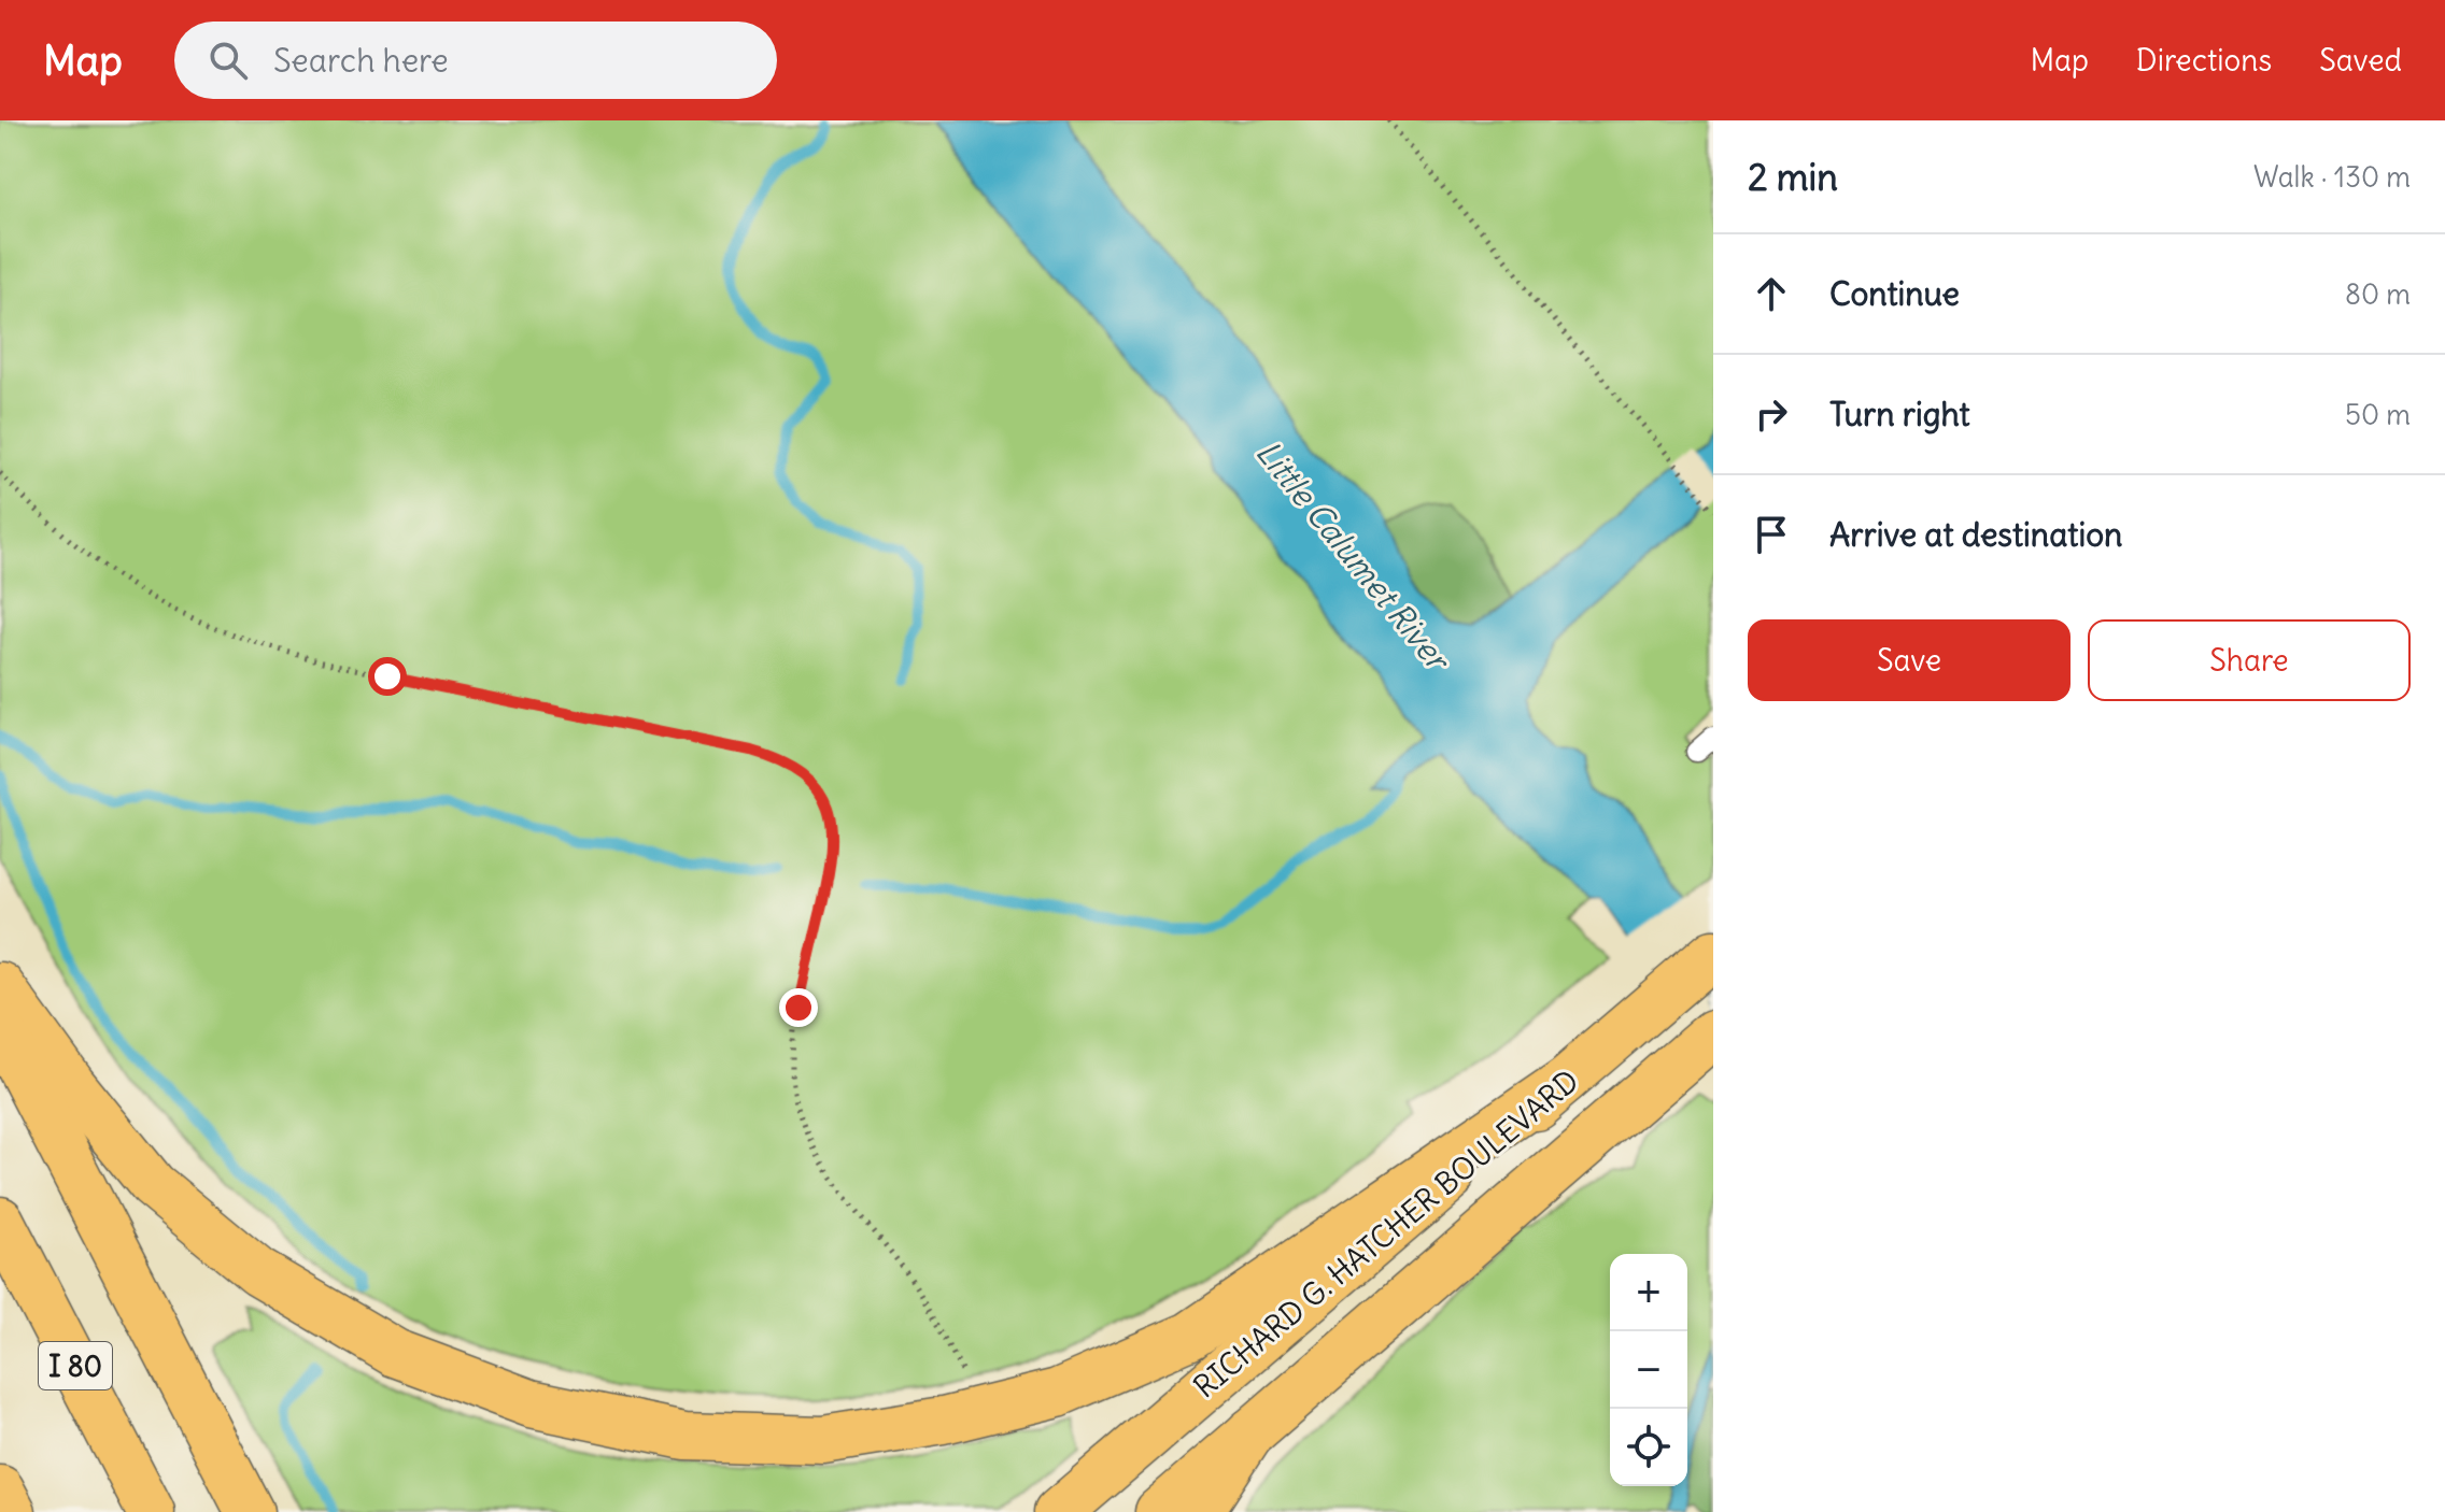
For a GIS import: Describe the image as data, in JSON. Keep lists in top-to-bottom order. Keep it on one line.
{"streets":{"main road":["RICHARD G. HATCHER BOULEVARD","I 80"]},"water":["Little Calumet River"],"page":{"header":"Map","search":"Search here","nav":["Map","Directions","Saved"],"heading":["2 min","Walk · 130 m"],"list":[["Continue","80 m"],["Turn right","50 m"],"Arrive at destination"],"buttons":["Save","Share"],"map_buttons":["+","−"]}}
